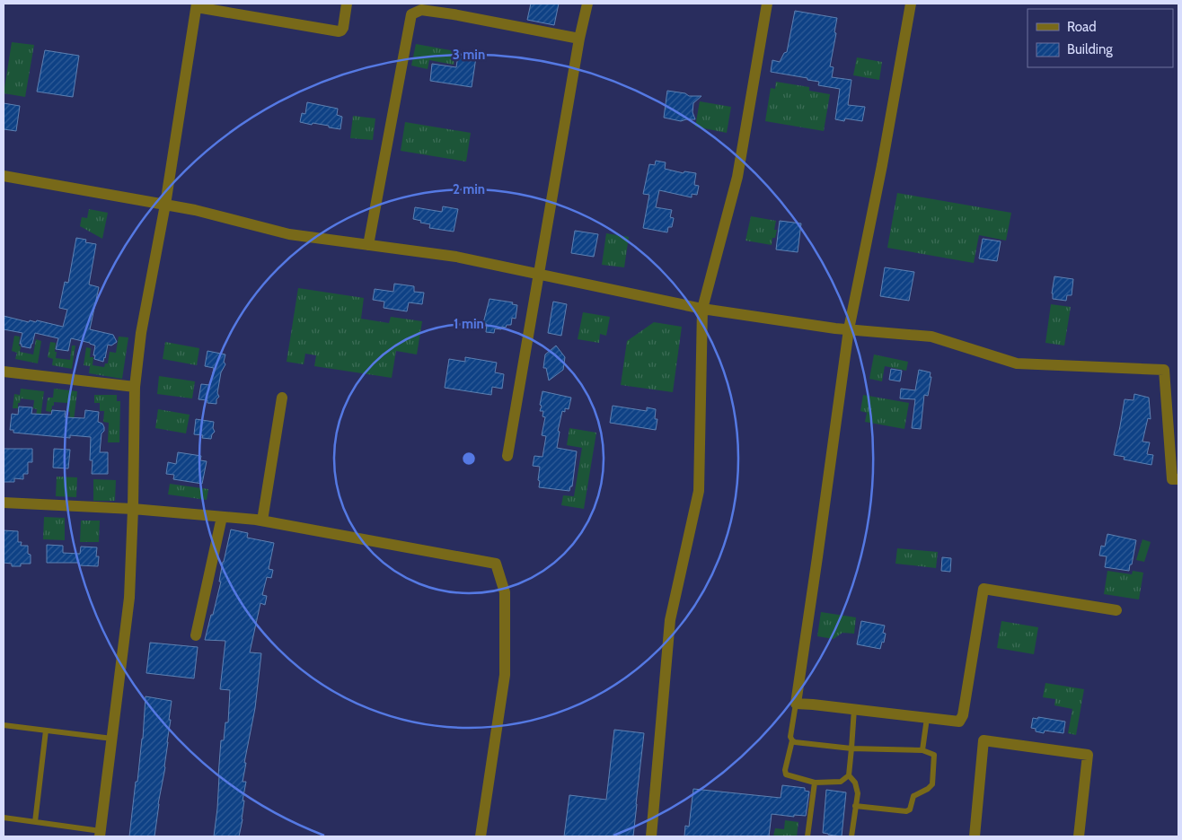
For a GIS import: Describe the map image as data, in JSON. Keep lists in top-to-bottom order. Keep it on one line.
{"legend":["Road","Building"],"rings":["3 min","2 min","1 min"]}
